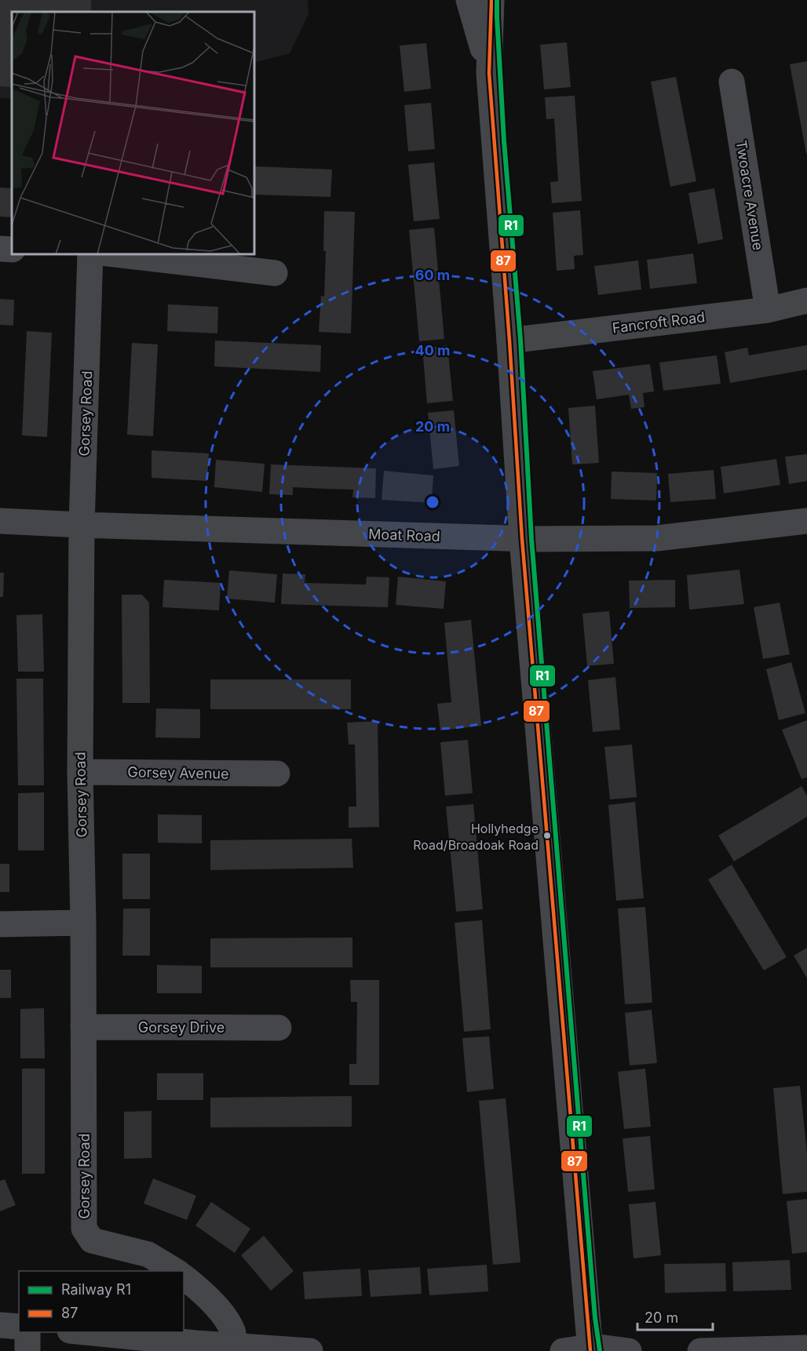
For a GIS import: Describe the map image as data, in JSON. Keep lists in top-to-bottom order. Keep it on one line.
{"streets":{"street":["Twoacre Avenue","Fancroft Road","Gorsey Road","Moat Road","Gorsey Avenue","Gorsey Drive"]},"crossings":[["Twoacre Avenue","Fancroft Road"],["Gorsey Road","Moat Road"],["Gorsey Road","Gorsey Avenue"],["Gorsey Road","Gorsey Drive"]],"places":["Hollyhedge Road/Broadoak Road"],"lines":["rail line R1","transit line 87"],"legend":["Railway R1","87"],"scale_bar":"20 m","rings":["60 m","40 m","20 m"]}
